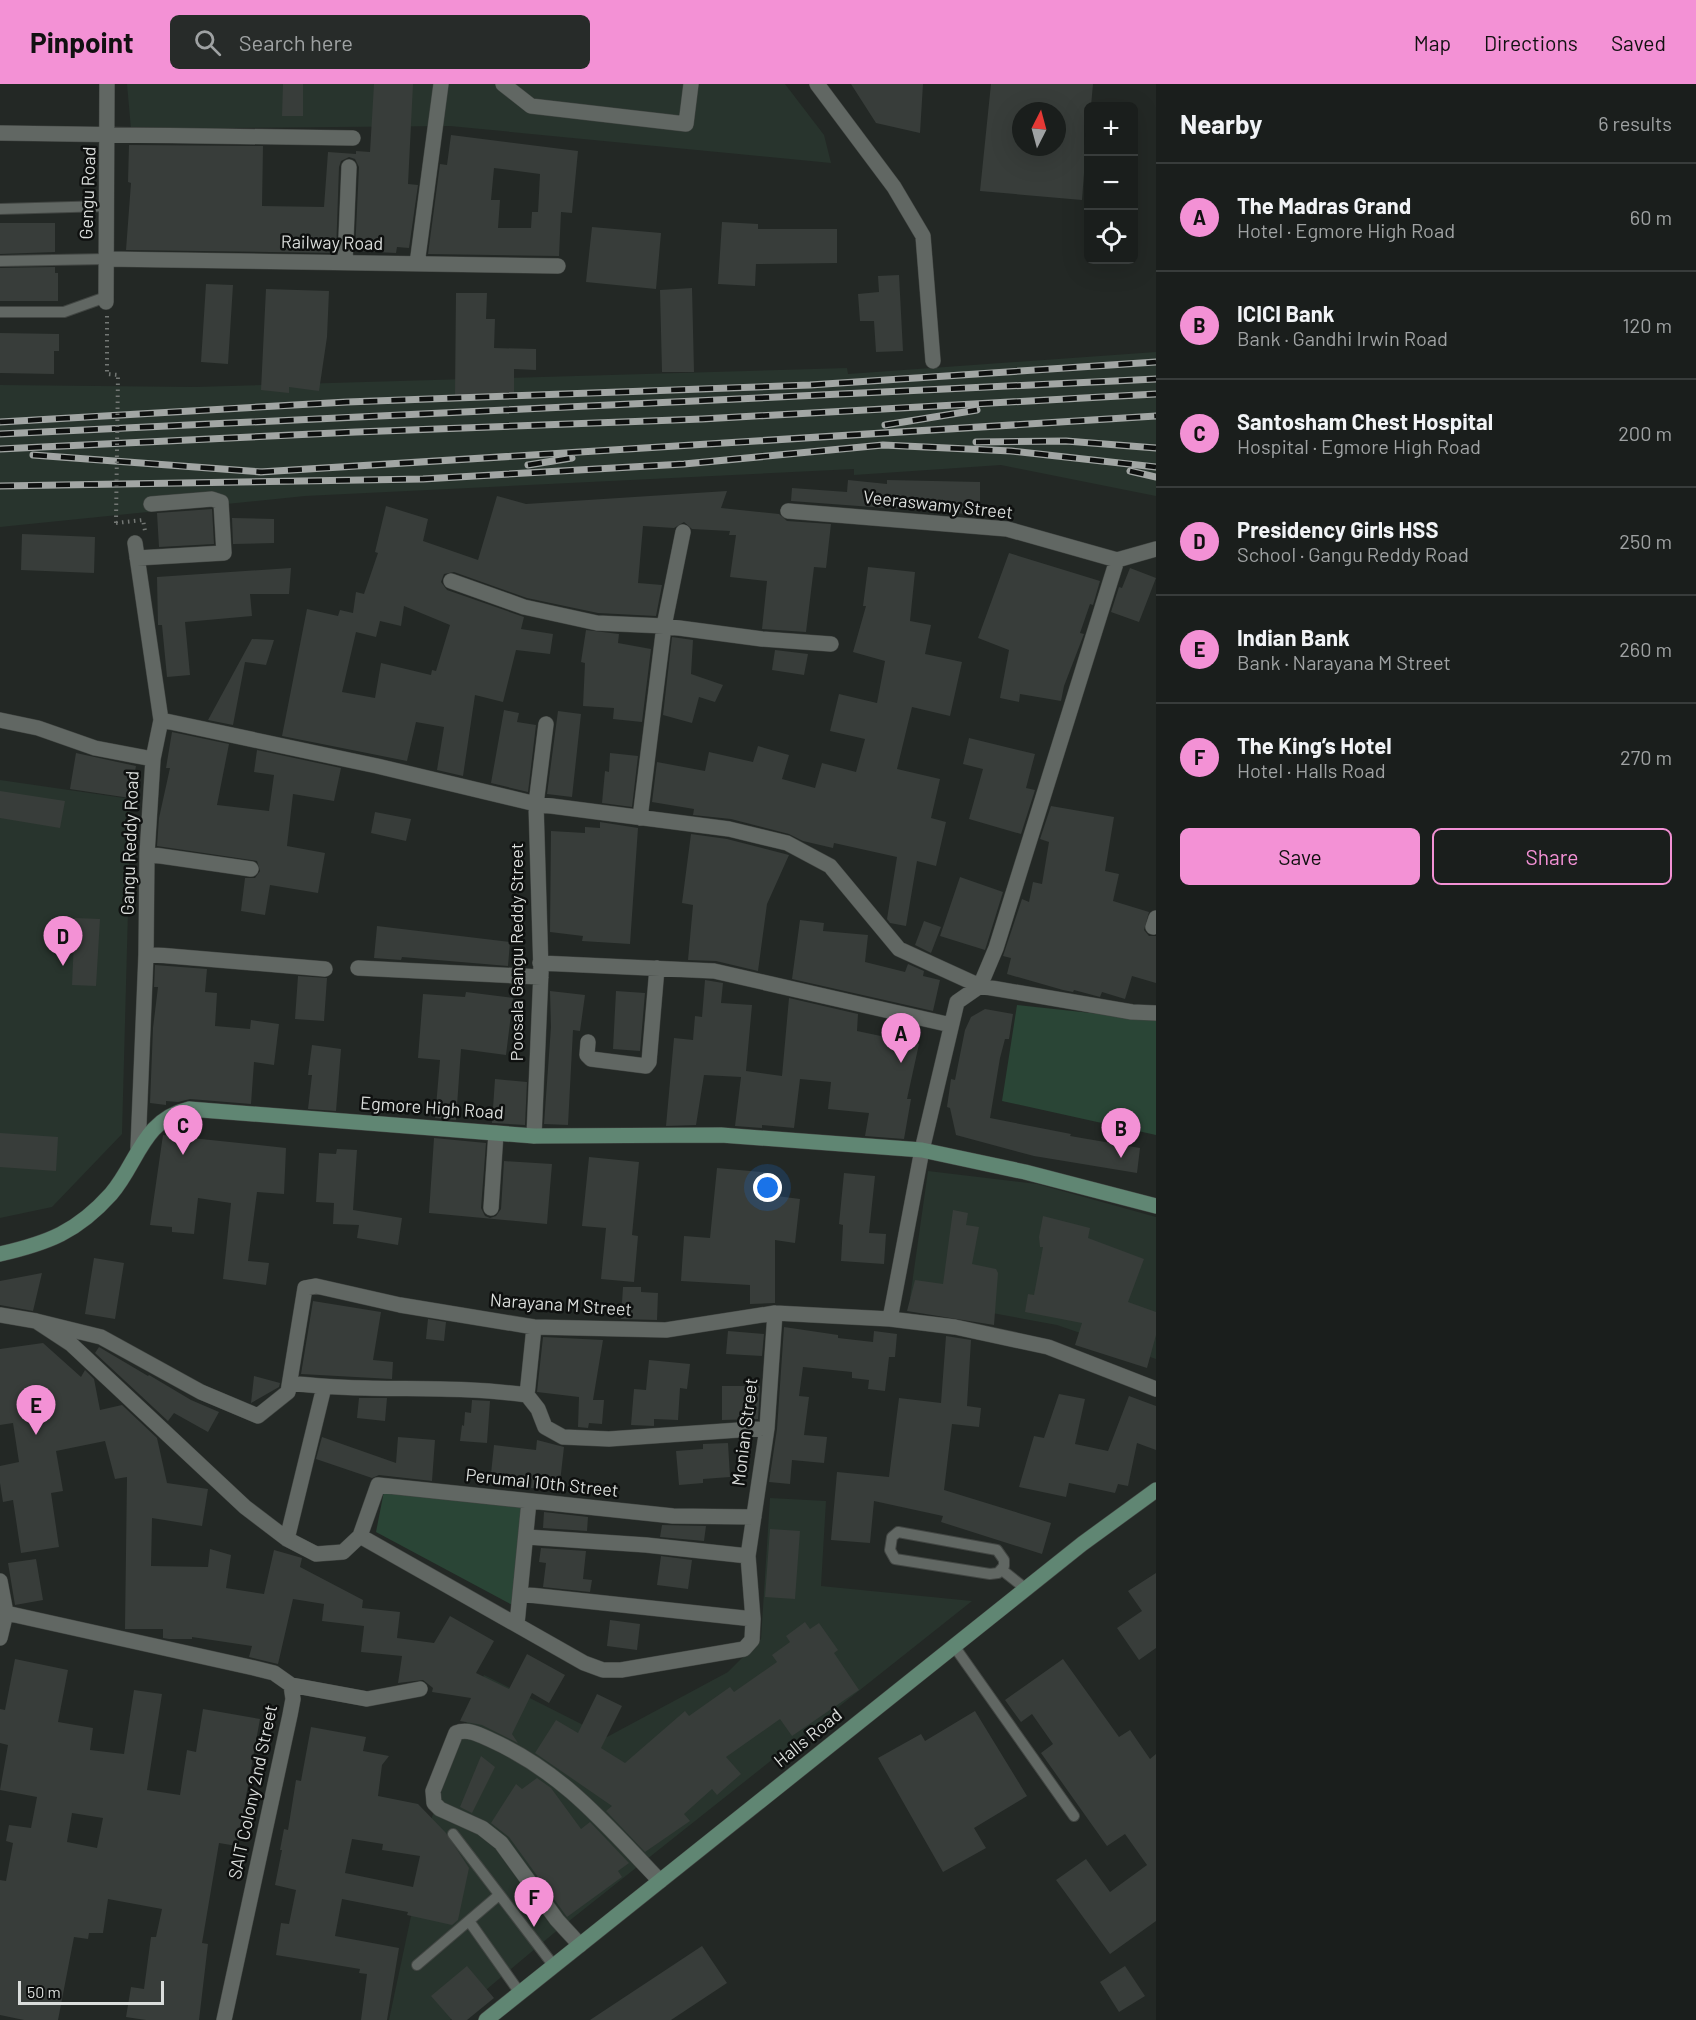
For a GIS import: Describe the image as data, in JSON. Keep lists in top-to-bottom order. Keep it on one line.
{"streets":{"main road":["Egmore High Road","Halls Road"],"street":["Gengu Road","Railway Road","Veeraswamy Street","Gangu Reddy Road","Poosala Gangu Reddy Street","Narayana M Street","Monian Street","Perumal 10th Street","SAIT Colony 2nd Street"]},"crossings":[["Gengu Road","Railway Road"],["Gangu Reddy Road","Egmore High Road"],["Poosala Gangu Reddy Street","Egmore High Road"],["Narayana M Street","Monian Street"],["Monian Street","Perumal 10th Street"]],"scale_bar":"50 m","north":"top","page":{"header":"Pinpoint","search":"Search here","nav":["Map","Directions","Saved"],"heading":["Nearby","6 results"],"map_buttons":["+","−"],"list":[{"mark":"A","name":"The Madras Grand","note":"Hotel · Egmore High Road","value":"60 m"},{"mark":"B","name":"ICICI Bank","note":"Bank · Gandhi Irwin Road","value":"120 m"},{"mark":"C","name":"Santosham Chest Hospital","note":"Hospital · Egmore High Road","value":"200 m"},{"mark":"D","name":"Presidency Girls HSS","note":"School · Gangu Reddy Road","value":"250 m"},{"mark":"E","name":"Indian Bank","note":"Bank · Narayana M Street","value":"260 m"},{"mark":"F","name":"The King’s Hotel","note":"Hotel · Halls Road","value":"270 m"}],"buttons":["Save","Share"],"pins":["D","A","C","B","E","F"],"scale":"50 m"}}
